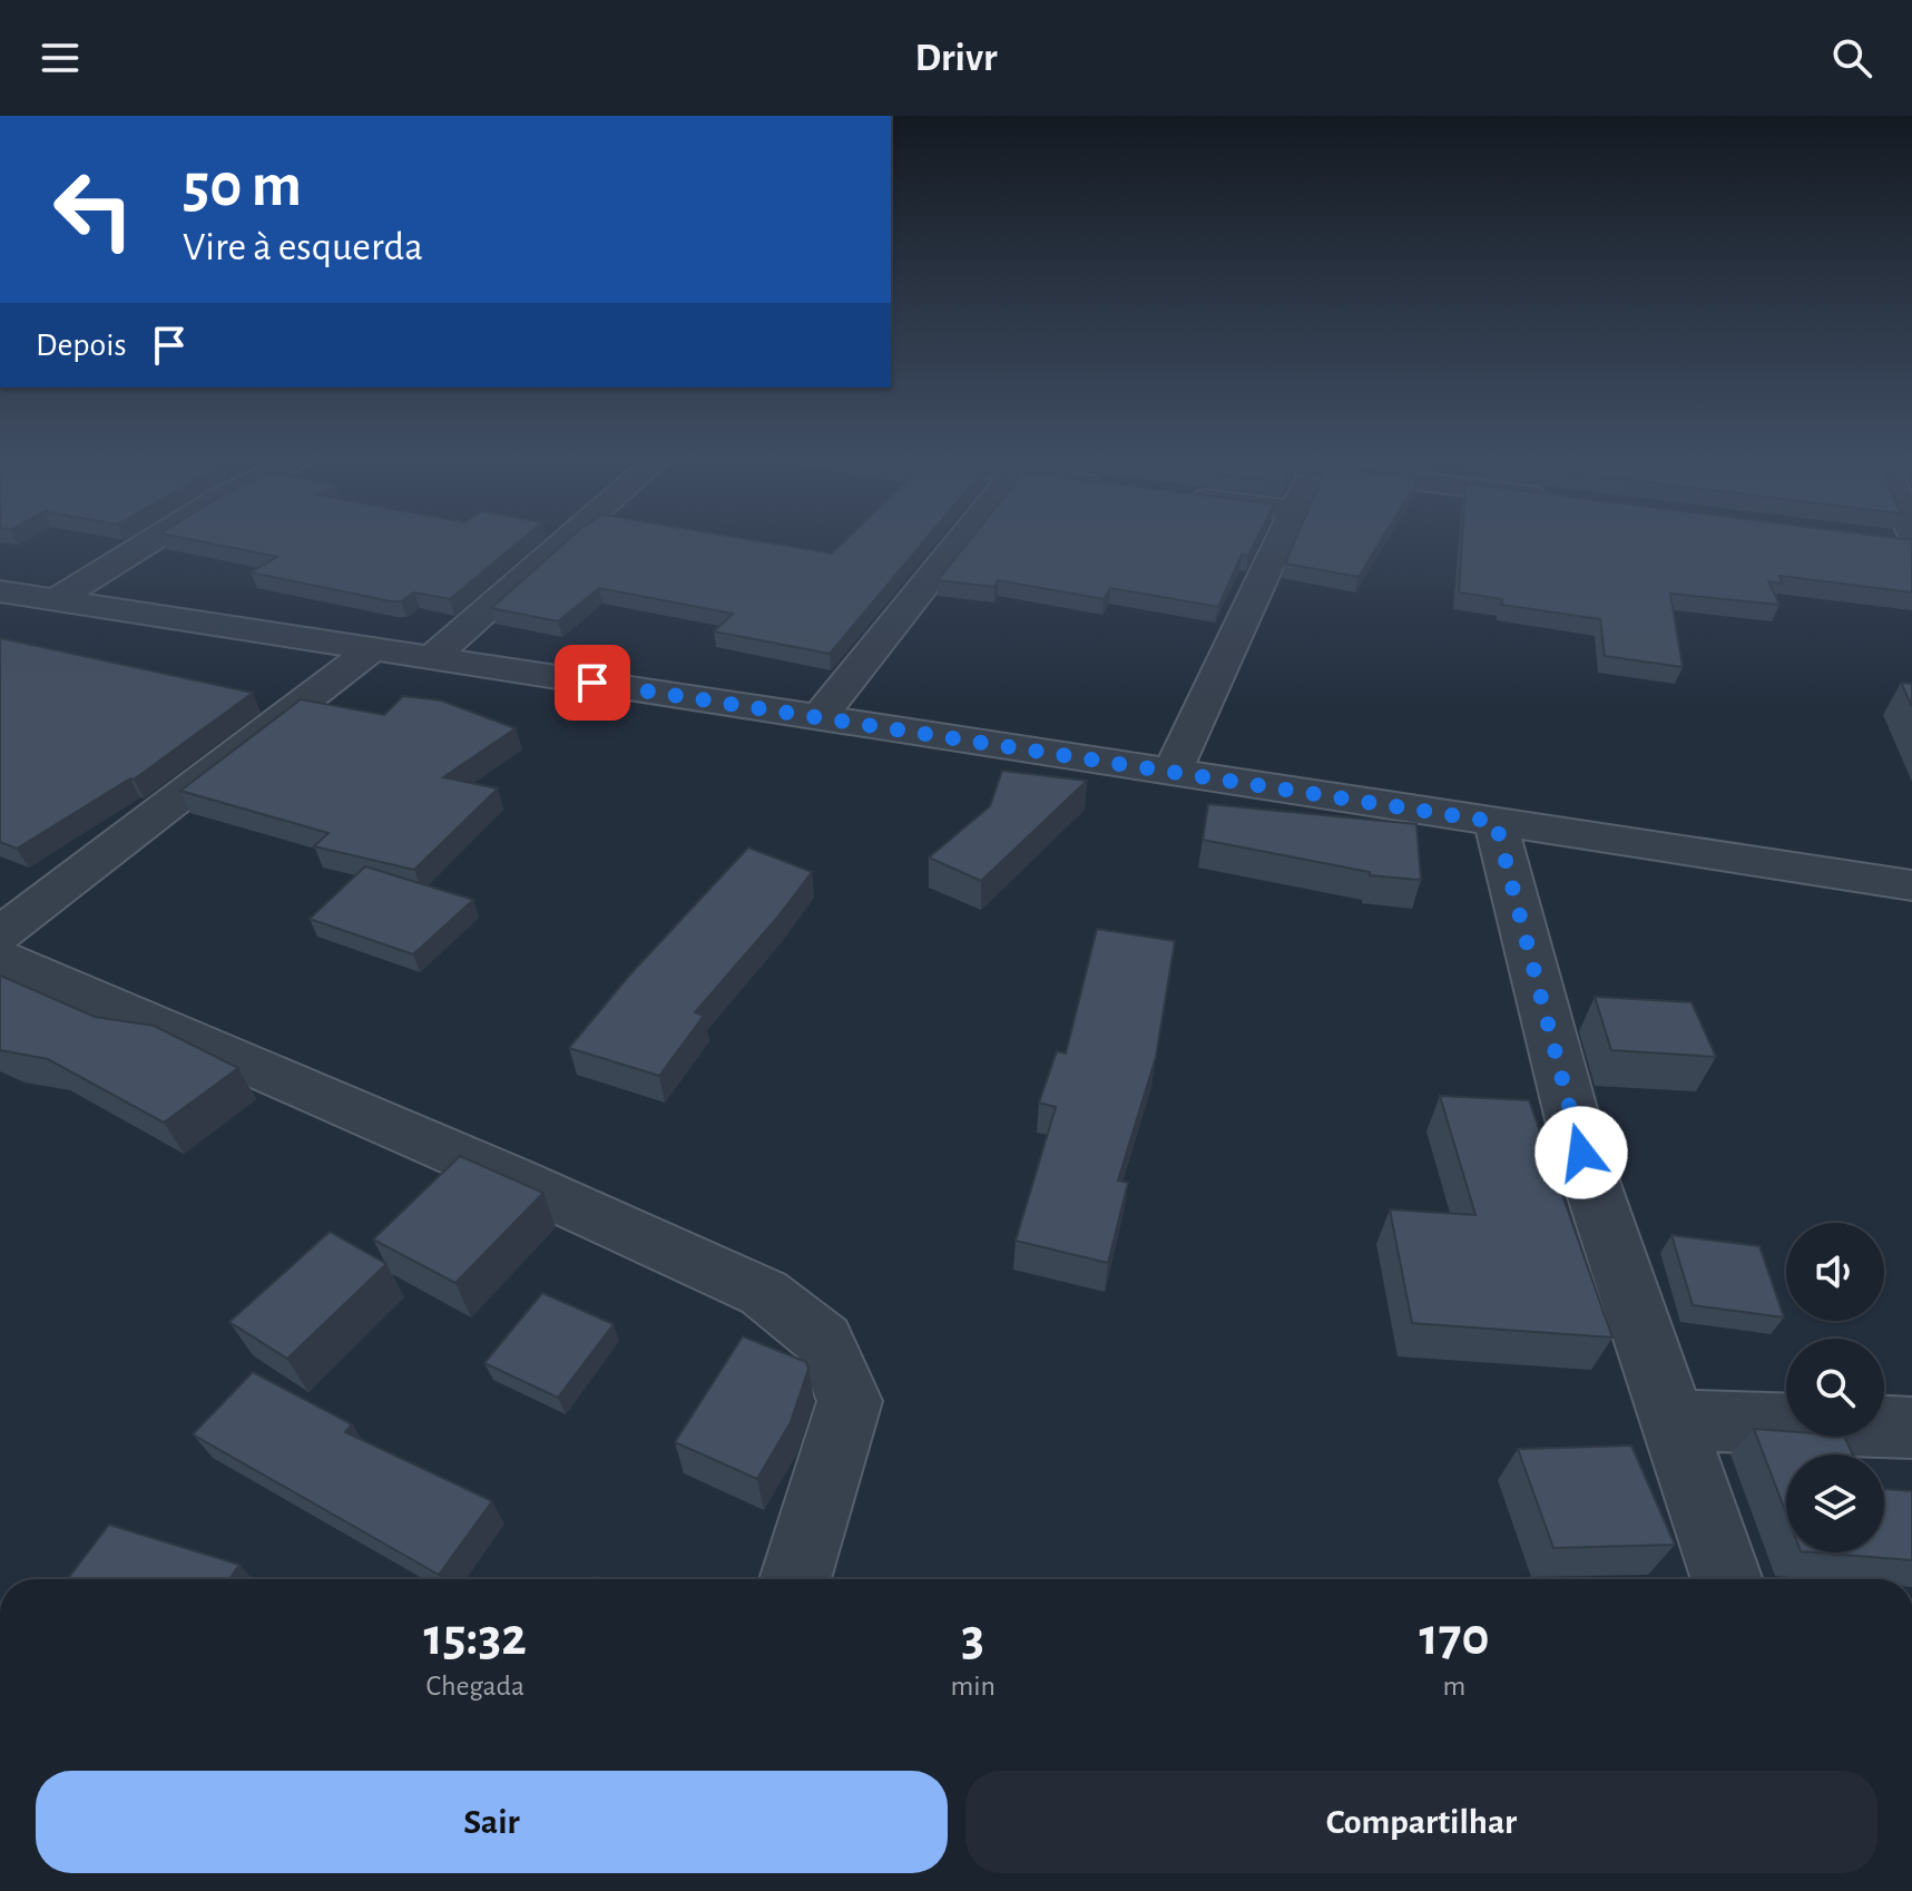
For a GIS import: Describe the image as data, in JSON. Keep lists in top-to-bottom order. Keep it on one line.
{"page":{"header":"Drivr","turn":["50 m","Vire à esquerda"],"then":"Depois","eta":["15:32","Chegada","3","min","170","m"],"buttons":["Sair","Compartilhar"]}}
